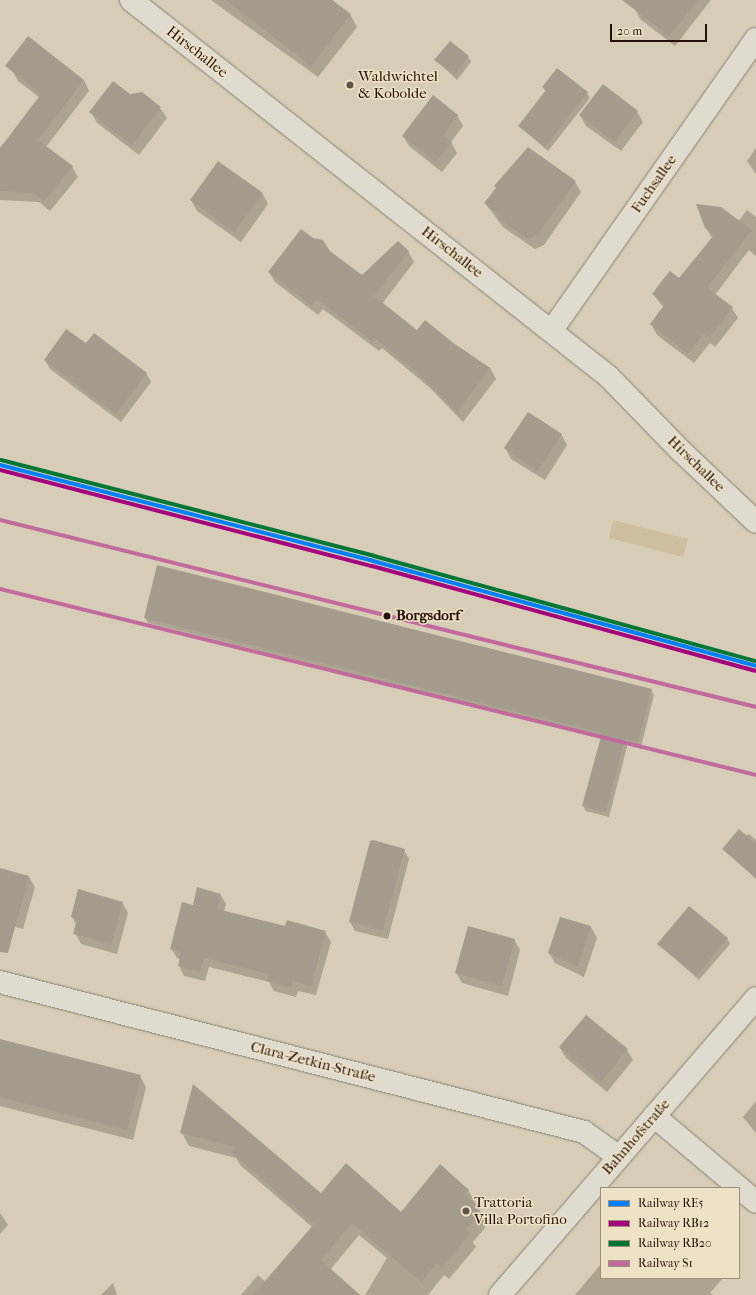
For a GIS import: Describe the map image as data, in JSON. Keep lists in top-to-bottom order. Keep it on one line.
{"streets":{"street":["Hirschallee","Fuchsallee","Clara-Zetkin-Straße","Bahnhofstraße"]},"crossings":[["Hirschallee","Fuchsallee"],["Clara-Zetkin-Straße","Bahnhofstraße"]],"places":["Waldwichtel & Kobolde","Borgsdorf","Trattoria Villa Portofino"],"lines":["rail line RB20","rail line RE5","rail line RB12","rail line S1"],"legend":["Railway RE5","Railway RB12","Railway RB20","Railway S1"],"scale_bar":"20 m"}
